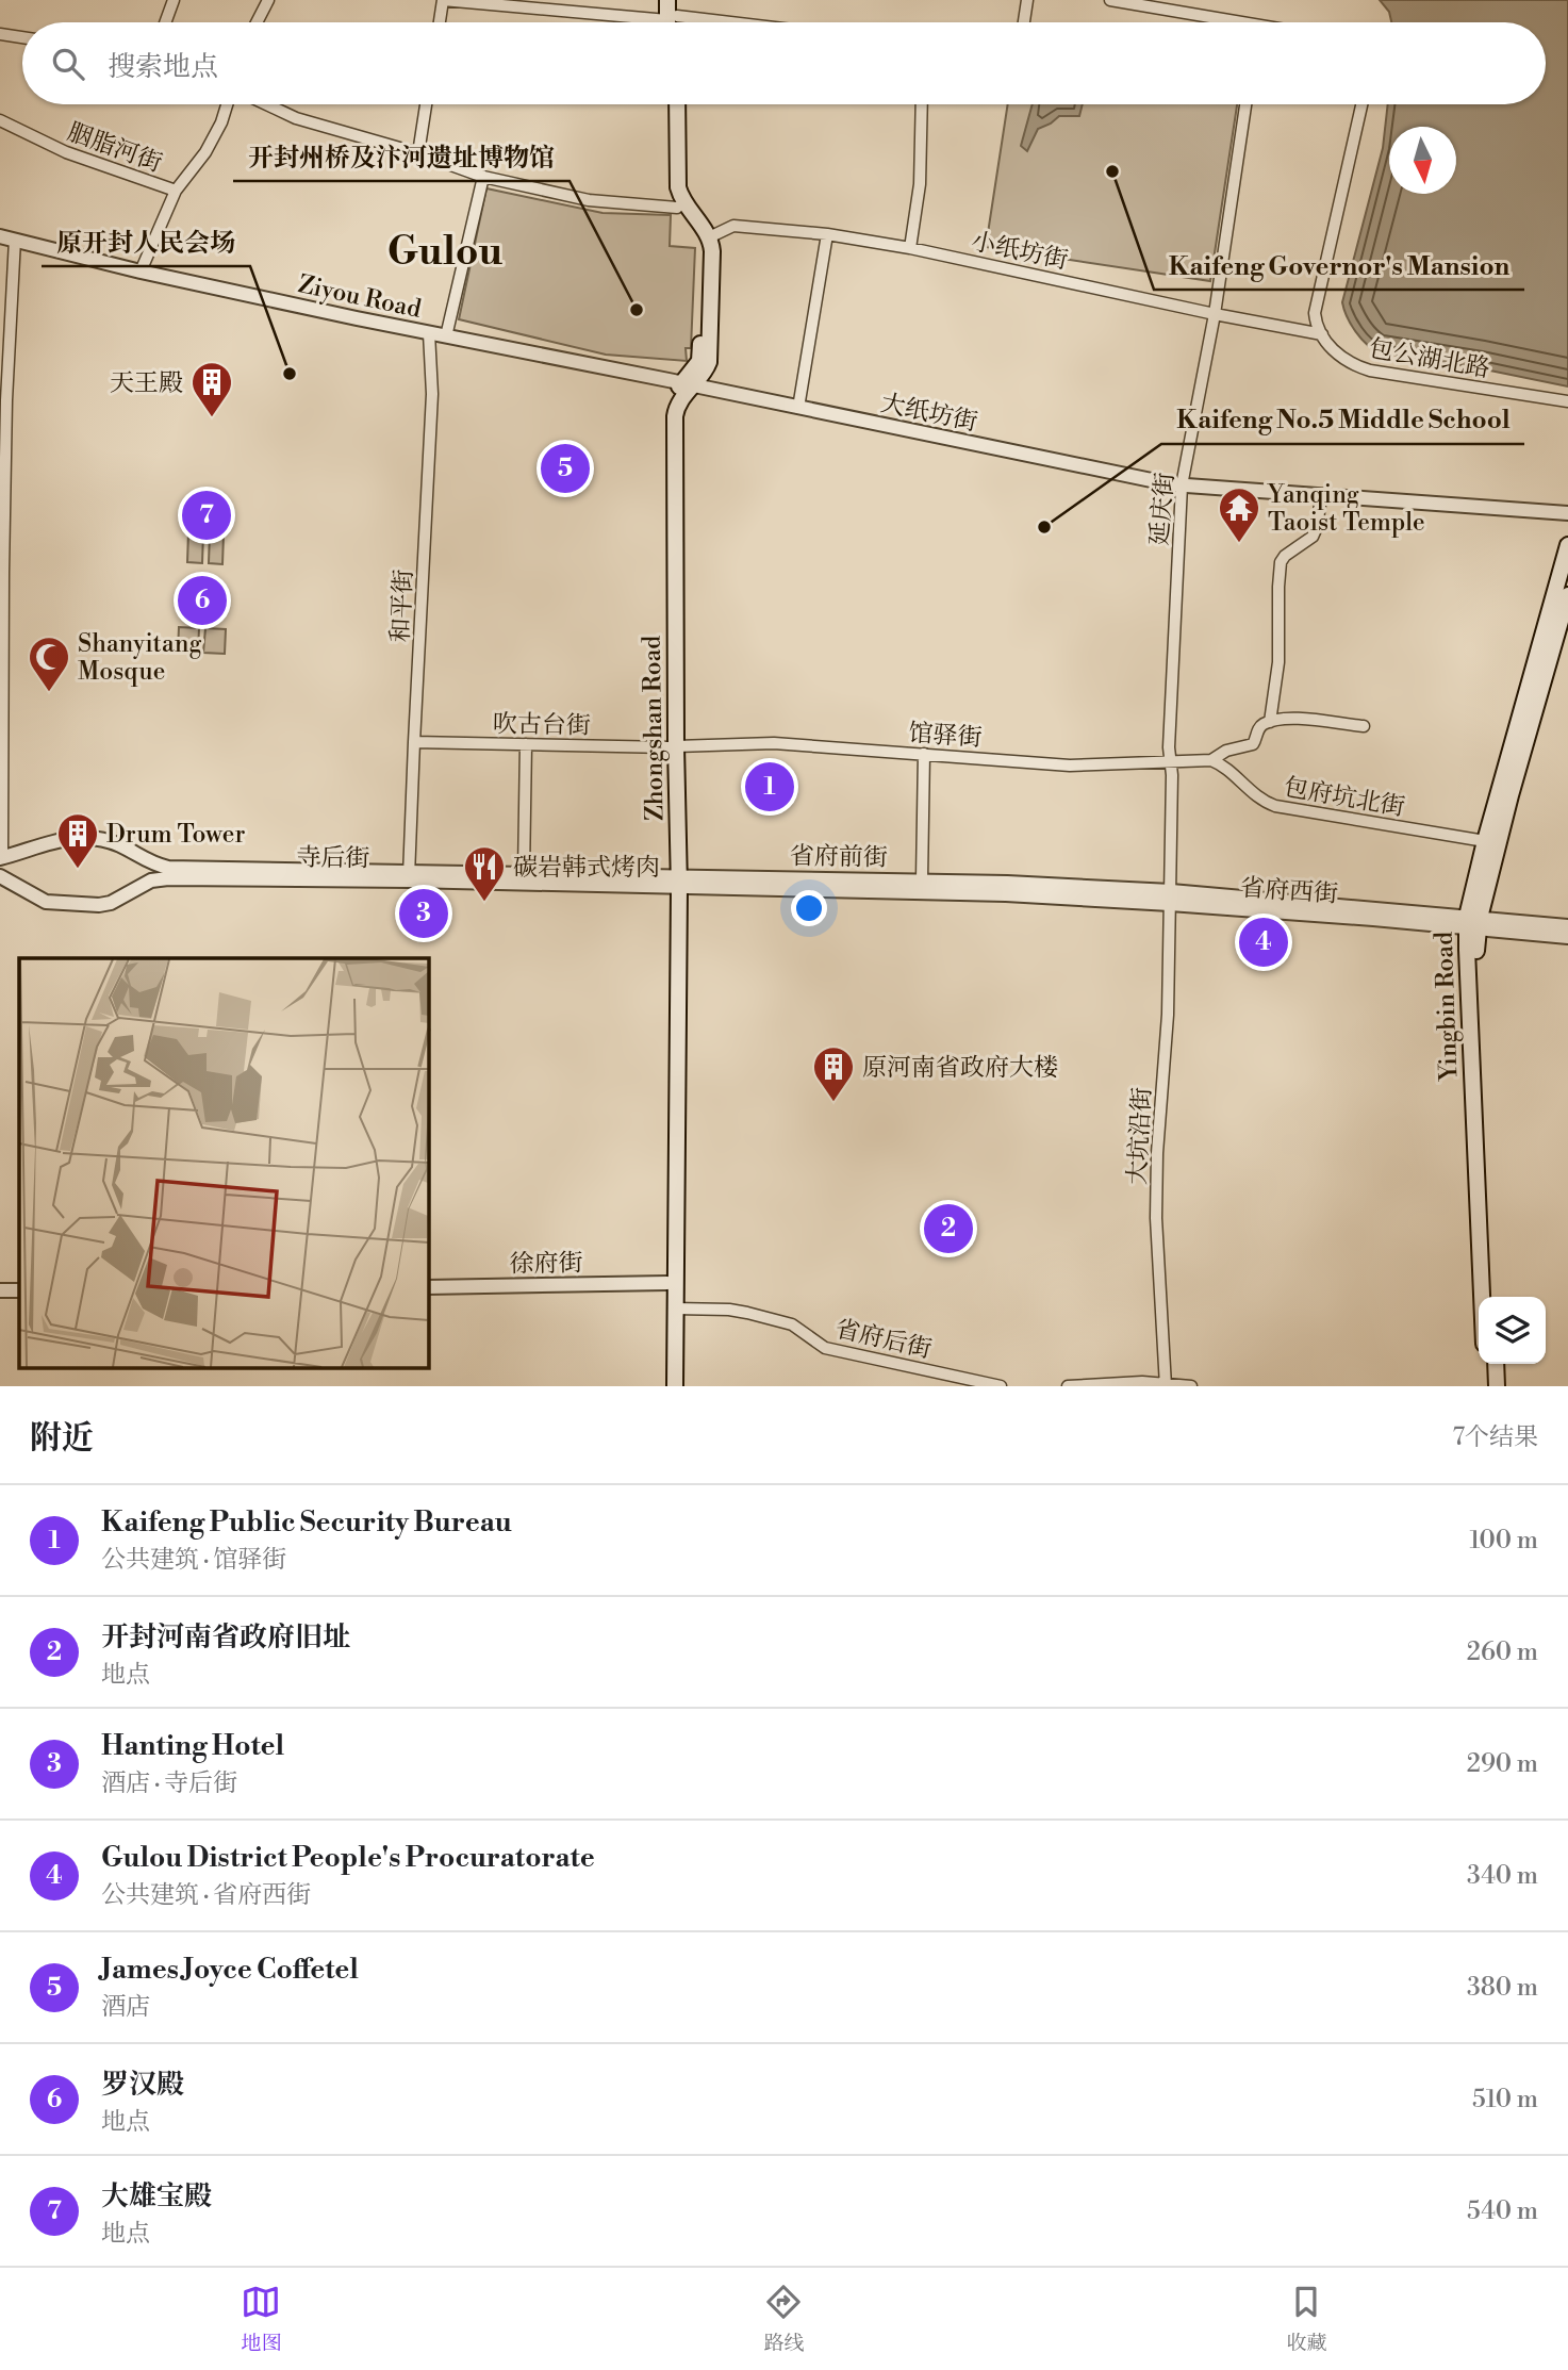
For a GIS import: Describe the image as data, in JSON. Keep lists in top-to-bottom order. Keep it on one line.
{"streets":{"main road":["Zhongshan Road","Yingbin Road"],"street":["胭脂河街","小纸坊街","Ziyou Road","包公湖北路","大纸坊街","延庆街","和平街","吹古台街","馆驿街","包府坑北街","省府前街","寺后街","省府西街","大坑沿街","徐府街","省府后街"]},"crossings":[["小纸坊街","包公湖北路"],["小纸坊街","延庆街"],["小纸坊街","Zhongshan Road"],["Ziyou Road","大纸坊街"],["Ziyou Road","和平街"],["Ziyou Road","Zhongshan Road"],["大纸坊街","延庆街"],["大纸坊街","Zhongshan Road"],["延庆街","馆驿街"],["延庆街","省府西街"],["延庆街","大坑沿街"],["和平街","吹古台街"],["和平街","寺后街"],["吹古台街","Zhongshan Road"],["吹古台街","馆驿街"],["Zhongshan Road","馆驿街"],["Zhongshan Road","省府前街"],["Zhongshan Road","寺后街"],["Zhongshan Road","徐府街"],["Zhongshan Road","省府后街"],["馆驿街","包府坑北街"],["包府坑北街","Yingbin Road"],["省府前街","寺后街"],["省府前街","省府西街"],["省府西街","Yingbin Road"],["省府西街","大坑沿街"]],"districts":["Gulou"],"places":{"other":["Kaifeng Governor's Mansion","开封州桥及汴河遗址博物馆","原开封人民会场","Kaifeng No.5 Middle School"],"building":["天王殿","Drum Tower","原河南省政府大楼"],"temple":["Yanqing Taoist Temple"],"mosque":["Shanyitang Mosque"],"restaurant":["碳岩韩式烤肉"]},"north":"bottom","page":{"search":"搜索地点","pins":["5","7","6","1","3","4","2"],"heading":["附近","7个结果"],"list":[{"mark":"1","name":"Kaifeng Public Security Bureau","note":"公共建筑 · 馆驿街","value":"100 m"},{"mark":"2","name":"开封河南省政府旧址","note":"地点","value":"260 m"},{"mark":"3","name":"Hanting Hotel","note":"酒店 · 寺后街","value":"290 m"},{"mark":"4","name":"Gulou District People's Procuratorate","note":"公共建筑 · 省府西街","value":"340 m"},{"mark":"5","name":"James Joyce Coffetel","note":"酒店","value":"380 m"},{"mark":"6","name":"罗汉殿","note":"地点","value":"510 m"},{"mark":"7","name":"大雄宝殿","note":"地点","value":"540 m"}],"nav":["地图","路线","收藏"]}}
